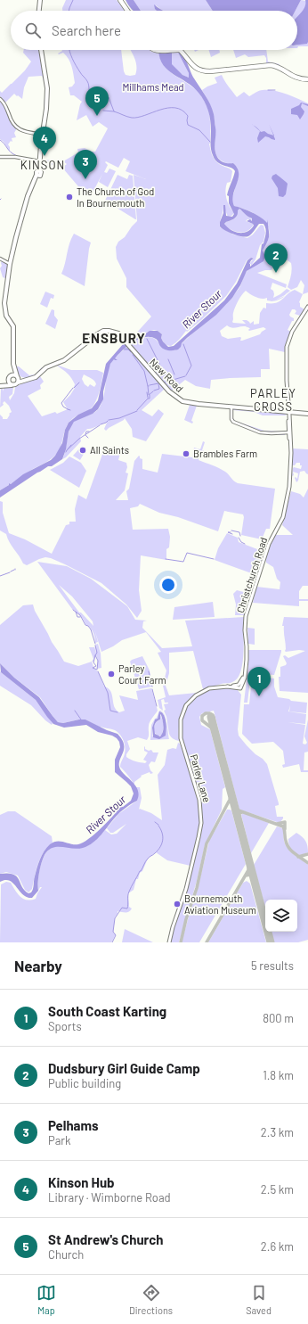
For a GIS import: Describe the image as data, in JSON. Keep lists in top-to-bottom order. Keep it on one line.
{"streets":{"main road":["New Road","Christchurch Road","Parley Lane"]},"crossings":[["New Road","Christchurch Road"],["Christchurch Road","Parley Lane"]],"districts":["KINSON","ENSBURY","PARLEY CROSS"],"water":["River Stour"],"parks":["Millhams Mead"],"places":["The Church of God In Bournemouth","All Saints","Brambles Farm","Parley Court Farm","Bournemouth Aviation Museum"],"page":{"search":"Search here","pins":["5","4","3","2","1"],"heading":["Nearby","5 results"],"list":[{"mark":"1","name":"South Coast Karting","note":"Sports","value":"800 m"},{"mark":"2","name":"Dudsbury Girl Guide Camp","note":"Public building","value":"1.8 km"},{"mark":"3","name":"Pelhams","note":"Park","value":"2.3 km"},{"mark":"4","name":"Kinson Hub","note":"Library · Wimborne Road","value":"2.5 km"},{"mark":"5","name":"St Andrew's Church","note":"Church","value":"2.6 km"}],"nav":["Map","Directions","Saved"]}}
